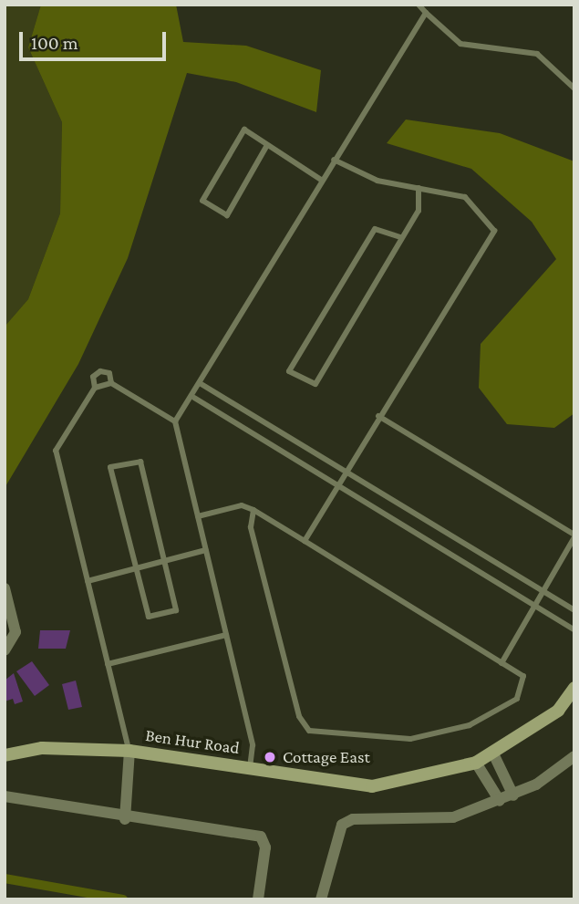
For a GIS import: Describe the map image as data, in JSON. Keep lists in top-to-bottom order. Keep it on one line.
{"streets":{"street":["Ben Hur Road"]},"places":["Cottage East"],"scale_bar":"100 m"}
